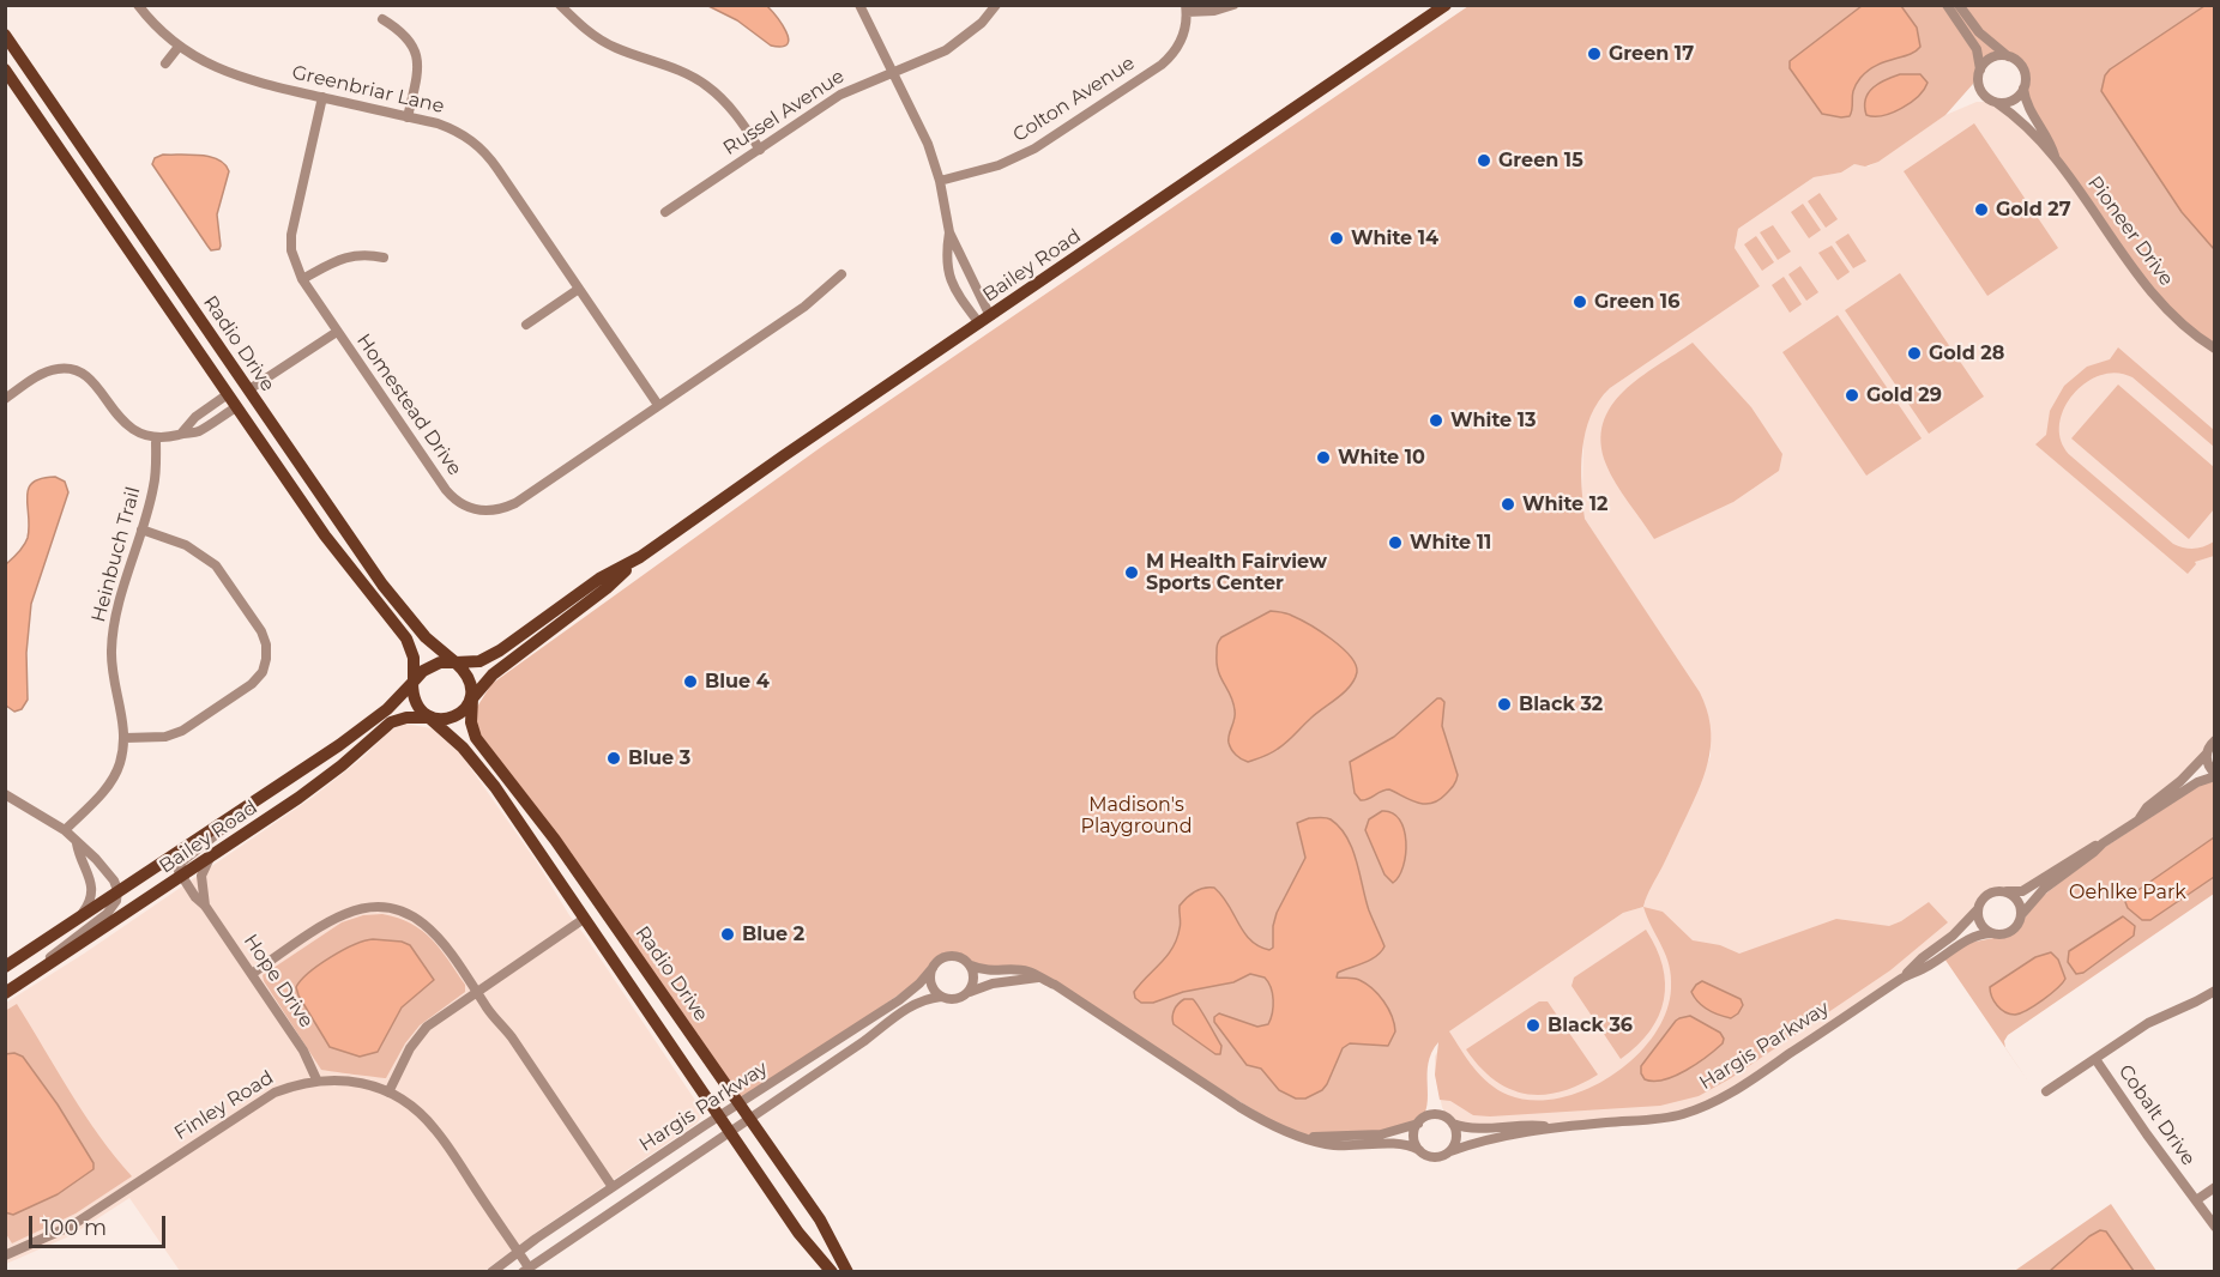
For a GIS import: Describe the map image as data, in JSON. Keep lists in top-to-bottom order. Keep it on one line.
{"streets":{"main road":["Bailey Road","Radio Drive"],"street":["Greenbriar Lane","Colton Avenue","Russel Avenue","Pioneer Drive","Homestead Drive","Heinbuch Trail","Hope Drive","Hargis Parkway","Finley Road","Cobalt Drive"]},"crossings":[["Greenbriar Lane","Homestead Drive"],["Bailey Road","Radio Drive"],["Bailey Road","Hope Drive"],["Radio Drive","Hargis Parkway"],["Hope Drive","Finley Road"],["Hargis Parkway","Finley Road"]],"parks":["Madison's Playground","Oehlke Park"],"places":["Green 17","Green 15","Gold 27","White 14","Green 16","Gold 28","Gold 29","White 13","White 10","White 12","White 11","M Health Fairview Sports Center","Blue 4","Black 32","Blue 3","Blue 2","Black 36"],"scale_bar":"100 m"}
